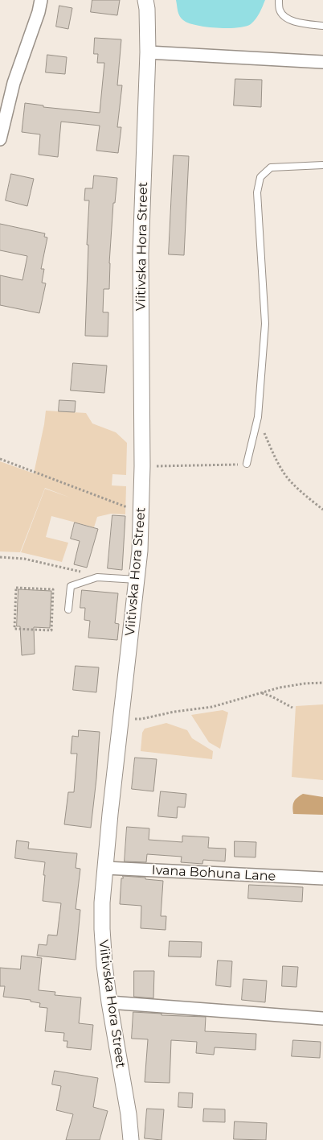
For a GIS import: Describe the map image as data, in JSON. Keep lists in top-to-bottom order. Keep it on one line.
{"streets":{"street":["Viitivska Hora Street","Ivana Bohuna Lane"]},"crossings":[["Viitivska Hora Street","Ivana Bohuna Lane"]]}
